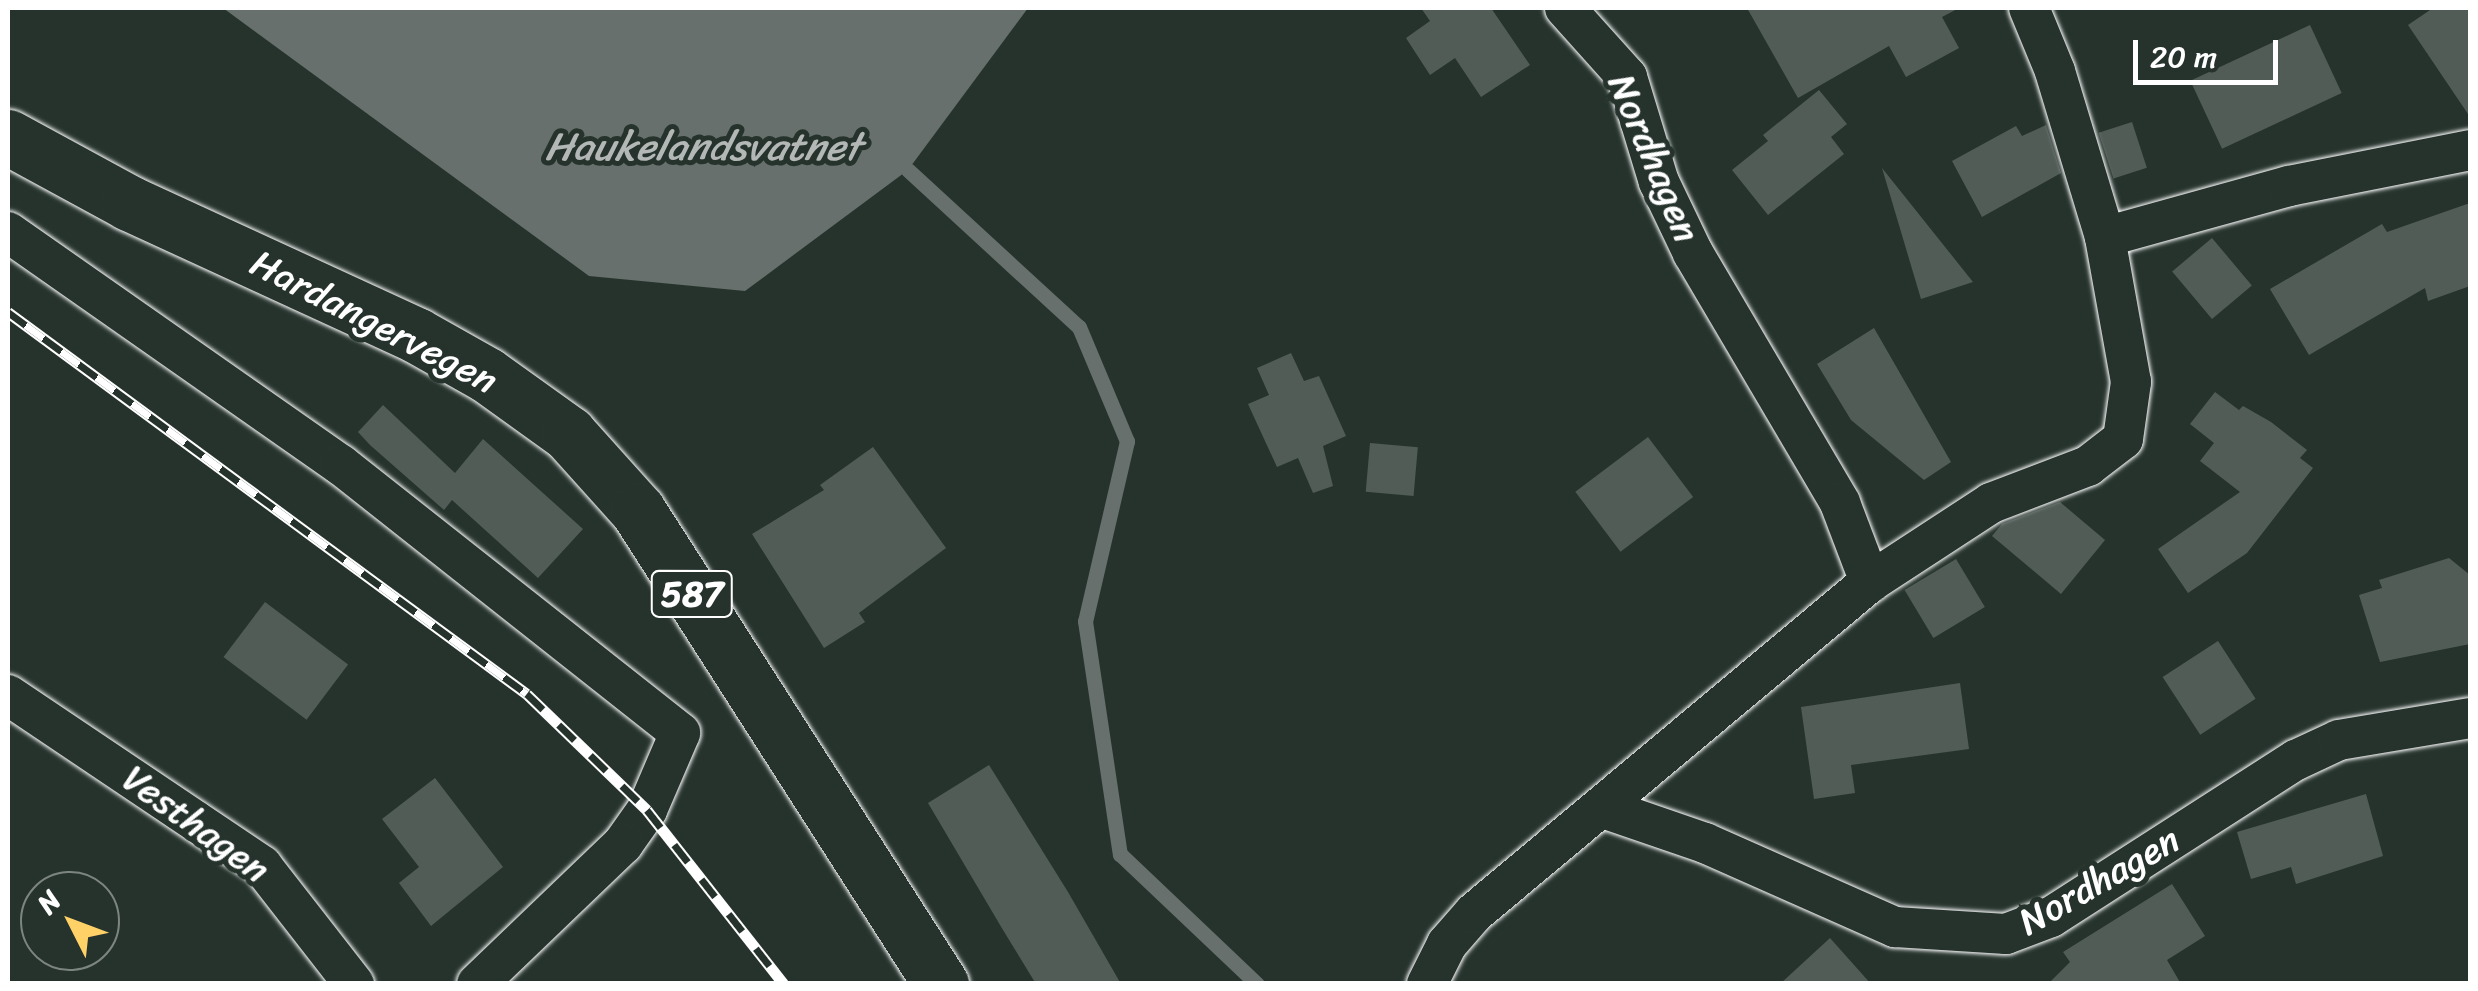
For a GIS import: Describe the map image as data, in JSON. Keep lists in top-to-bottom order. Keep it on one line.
{"streets":{"main road":["Hardangervegen","587"],"street":["Nordhagen","Vesthagen"]},"water":["Haukelandsvatnet"],"scale_bar":"20 m","north":"top left"}
